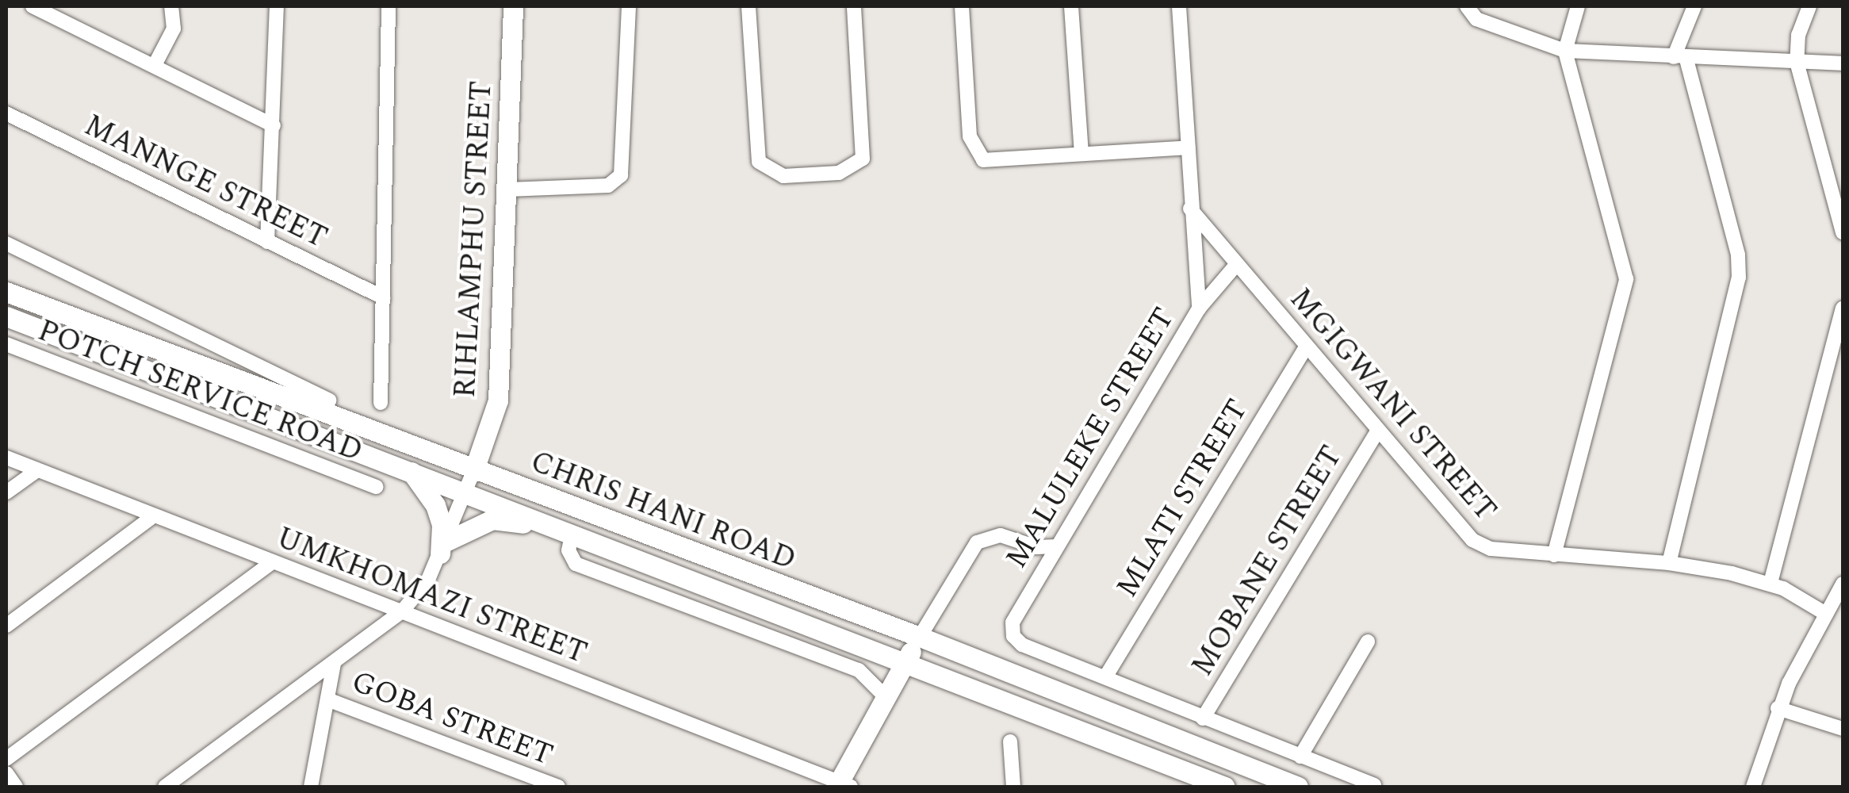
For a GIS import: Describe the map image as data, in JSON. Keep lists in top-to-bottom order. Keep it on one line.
{"streets":{"main road":["RIHLAMPHU STREET","CHRIS HANI ROAD"],"street":["MANNGE STREET","POTCH SERVICE ROAD","MGIGWANI STREET","MALULEKE STREET","MLATI STREET","MOBANE STREET","UMKHOMAZI STREET","GOBA STREET"]},"crossings":[["RIHLAMPHU STREET","CHRIS HANI ROAD"],["MGIGWANI STREET","MALULEKE STREET"],["MGIGWANI STREET","MLATI STREET"],["MGIGWANI STREET","MOBANE STREET"],["MALULEKE STREET","MLATI STREET"]]}
